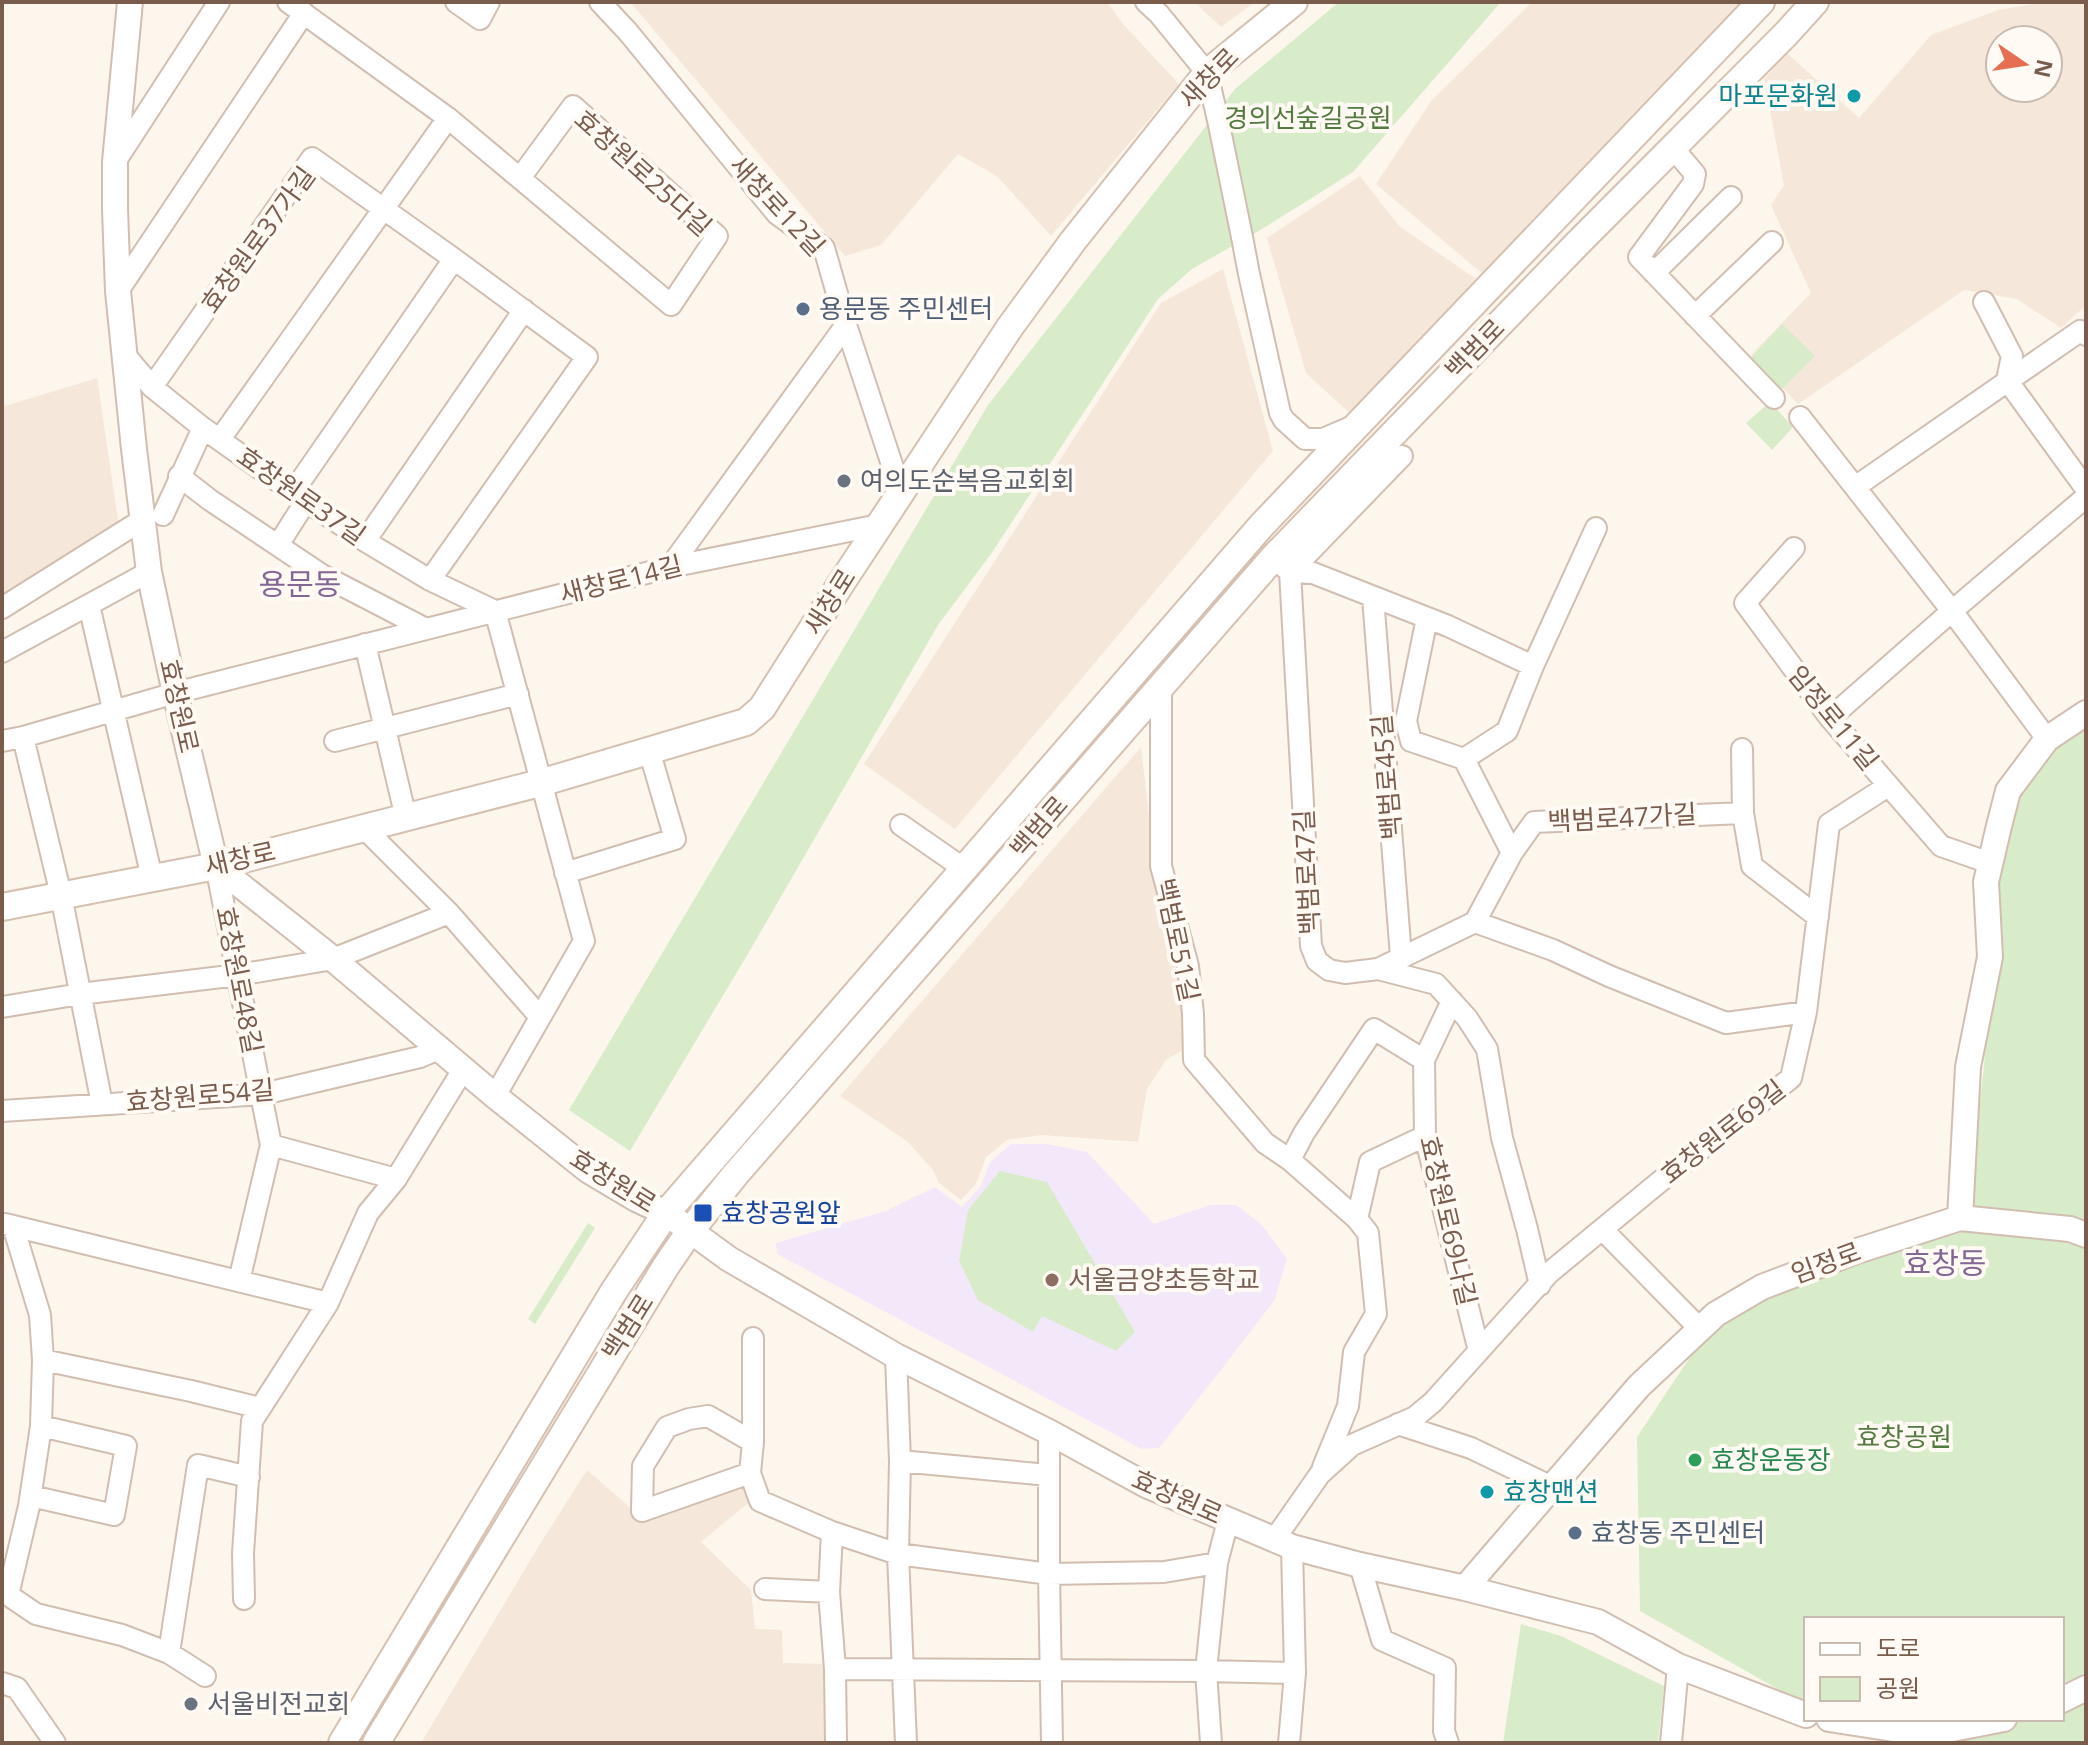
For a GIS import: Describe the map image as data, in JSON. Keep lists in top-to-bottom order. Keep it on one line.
{"streets":{"main road":["새창로","백범로"],"street":["효창원로25다길","새창로12길","효창원로37가길","효창원로37길","새창로14길","효창원로","임정로11길","백범로45길","백범로47가길","백범로47길","백범로51길","효창원로48길","효창원로54길","효창원로69길","효창원로69나길","임정로"]},"crossings":[["새창로","새창로12길"],["새창로","새창로14길"],["새창로","효창원로"],["새창로","효창원로48길"],["효창원로37가길","효창원로37길"],["백범로","효창원로"],["백범로","백범로47길"],["백범로","백범로51길"],["효창원로37길","새창로14길"],["효창원로37길","효창원로"],["새창로14길","효창원로"],["효창원로","효창원로48길"],["효창원로","효창원로54길"],["효창원로","효창원로69길"],["효창원로","임정로"],["임정로11길","효창원로69길"],["백범로47길","효창원로69길"],["백범로47길","효창원로69나길"],["효창원로48길","효창원로54길"],["효창원로69길","효창원로69나길"]],"districts":["용문동","효창동"],"parks":["경의선숲길공원","효창공원"],"places":{"other":["마포문화원","용문동 주민센터","여의도순복음교회회","서울금양초등학교","효창운동장","효창맨션","효창동 주민센터","서울비전교회"],"transit":["효창공원앞"]},"legend":["도로","공원"],"north":"right"}
